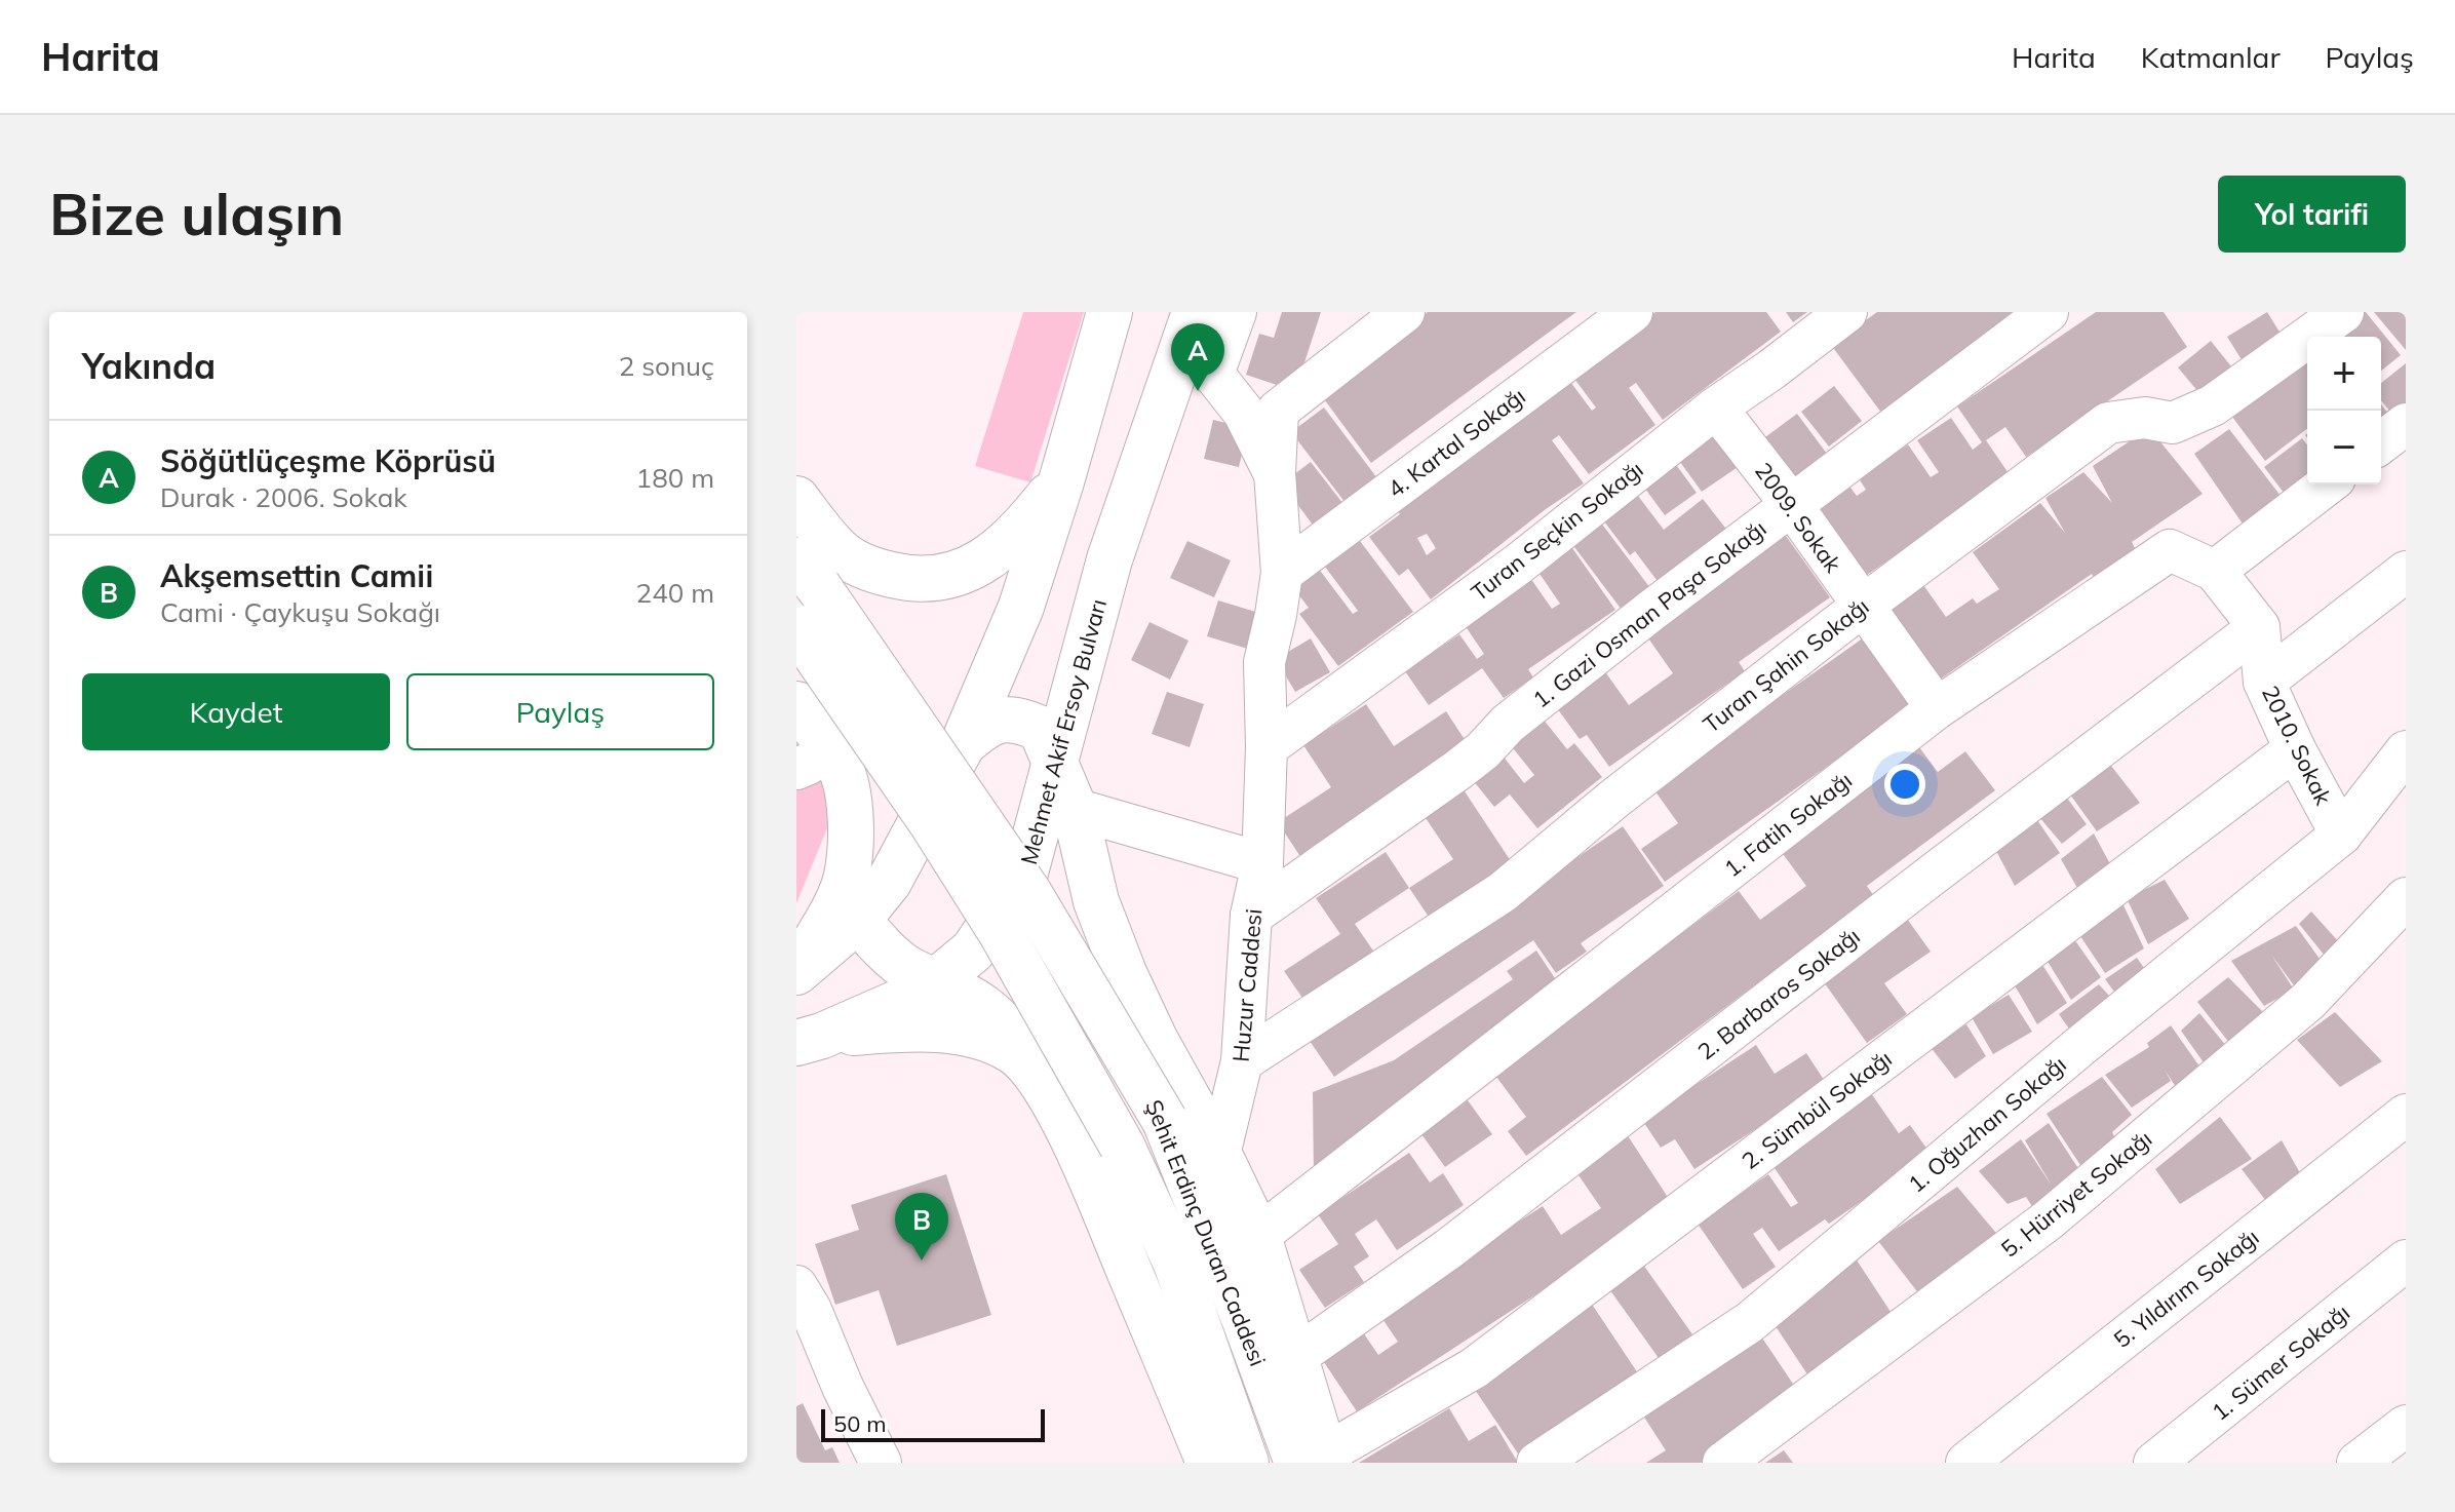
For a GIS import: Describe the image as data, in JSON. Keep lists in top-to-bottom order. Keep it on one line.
{"streets":{"main road":["Mehmet Akif Ersoy Bulvarı","Şehit Erdinç Duran Caddesi"],"street":["4. Kartal Sokağı","2009. Sokak","Turan Seçkin Sokağı","1. Gazi Osman Paşa Sokağı","Turan Şahin Sokağı","2010. Sokak","1. Fatih Sokağı","Huzur Caddesi","2. Barbaros Sokağı","2. Sümbül Sokağı","1. Oğuzhan Sokağı","5. Hürriyet Sokağı","5. Yıldırım Sokağı","1. Sümer Sokağı"]},"crossings":[["4. Kartal Sokağı","Huzur Caddesi"],["2009. Sokak","Turan Seçkin Sokağı"],["2009. Sokak","1. Gazi Osman Paşa Sokağı"],["2009. Sokak","Turan Şahin Sokağı"],["2009. Sokak","1. Fatih Sokağı"],["Turan Seçkin Sokağı","Huzur Caddesi"],["1. Gazi Osman Paşa Sokağı","Huzur Caddesi"],["Turan Şahin Sokağı","Huzur Caddesi"],["2010. Sokak","2. Barbaros Sokağı"],["2010. Sokak","2. Sümbül Sokağı"],["2010. Sokak","1. Oğuzhan Sokağı"],["2. Sümbül Sokağı","Şehit Erdinç Duran Caddesi"]],"scale_bar":"50 m","page":{"header":"Harita","nav":["Harita","Katmanlar","Paylaş"],"buttons":["Yol tarifi",["Kaydet","Paylaş"]],"title":"Bize ulaşın","heading":["Yakında","2 sonuç"],"pins":["A","B"],"map_buttons":["+","−"],"list":[{"mark":"A","name":"Söğütlüçeşme Köprüsü","note":"Durak · 2006. Sokak","value":"180 m"},{"mark":"B","name":"Akşemsettin Camii","note":"Cami · Çaykuşu Sokağı","value":"240 m"}],"scale":"50 m"}}
